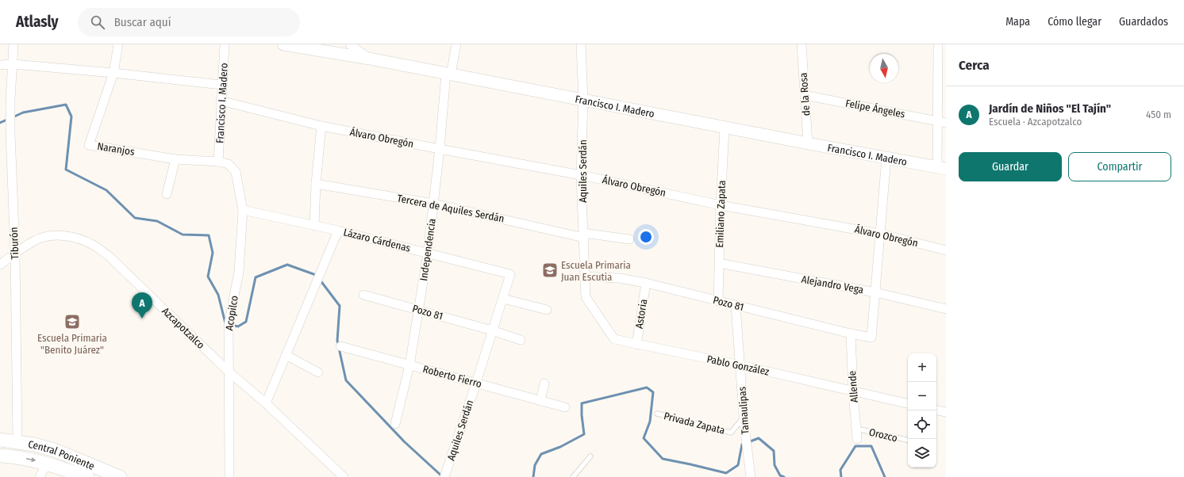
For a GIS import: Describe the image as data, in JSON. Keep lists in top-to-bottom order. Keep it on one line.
{"streets":{"main road":["Central Poniente"],"street":["de la Rosa","Francisco I. Madero","Felipe Ángeles","Álvaro Obregón","Naranjos","Aquiles Serdán","Tercera de Aquiles Serdán","Emiliano Zapata","Lázaro Cárdenas","Tiburón","Independencia","Alejandro Vega","Pozo 81","Acopilco","Astoria","Azcapotzalco","Pablo González","Roberto Fierro","Allende","Tamaulipas"],"lane":["Privada Zapata","Orozco"]},"crossings":[["de la Rosa","Francisco I. Madero"],["de la Rosa","Felipe Ángeles"],["Francisco I. Madero","Álvaro Obregón"],["Francisco I. Madero","Naranjos"],["Francisco I. Madero","Aquiles Serdán"],["Francisco I. Madero","Emiliano Zapata"],["Francisco I. Madero","Independencia"],["Francisco I. Madero","Acopilco"],["Álvaro Obregón","Aquiles Serdán"],["Álvaro Obregón","Emiliano Zapata"],["Álvaro Obregón","Independencia"],["Naranjos","Acopilco"],["Aquiles Serdán","Tercera de Aquiles Serdán"],["Aquiles Serdán","Lázaro Cárdenas"],["Aquiles Serdán","Pozo 81"],["Aquiles Serdán","Pablo González"],["Aquiles Serdán","Roberto Fierro"],["Tercera de Aquiles Serdán","Independencia"],["Emiliano Zapata","Alejandro Vega"],["Emiliano Zapata","Pozo 81"],["Lázaro Cárdenas","Independencia"],["Lázaro Cárdenas","Acopilco"],["Tiburón","Azcapotzalco"],["Tiburón","Central Poniente"],["Independencia","Pozo 81"],["Independencia","Roberto Fierro"],["Alejandro Vega","Pozo 81"],["Pozo 81","Astoria"],["Pozo 81","Allende"],["Pozo 81","Tamaulipas"],["Acopilco","Azcapotzalco"],["Astoria","Pablo González"],["Pablo González","Allende"],["Pablo González","Tamaulipas"],["Allende","Orozco"],["Tamaulipas","Privada Zapata"]],"places":{"school or university":["Escuela Primaria Juan Escutia","Escuela Primaria \"Benito Juárez\""]},"north":"bottom","page":{"header":"Atlasly","search":"Buscar aquí","nav":["Mapa","Cómo llegar","Guardados"],"heading":"Cerca","list":[{"mark":"A","name":"Jardín de Niños \"El Tajín\"","note":"Escuela · Azcapotzalco","value":"450 m"}],"buttons":["Guardar","Compartir"],"pins":"A","map_buttons":["+","−"]}}
